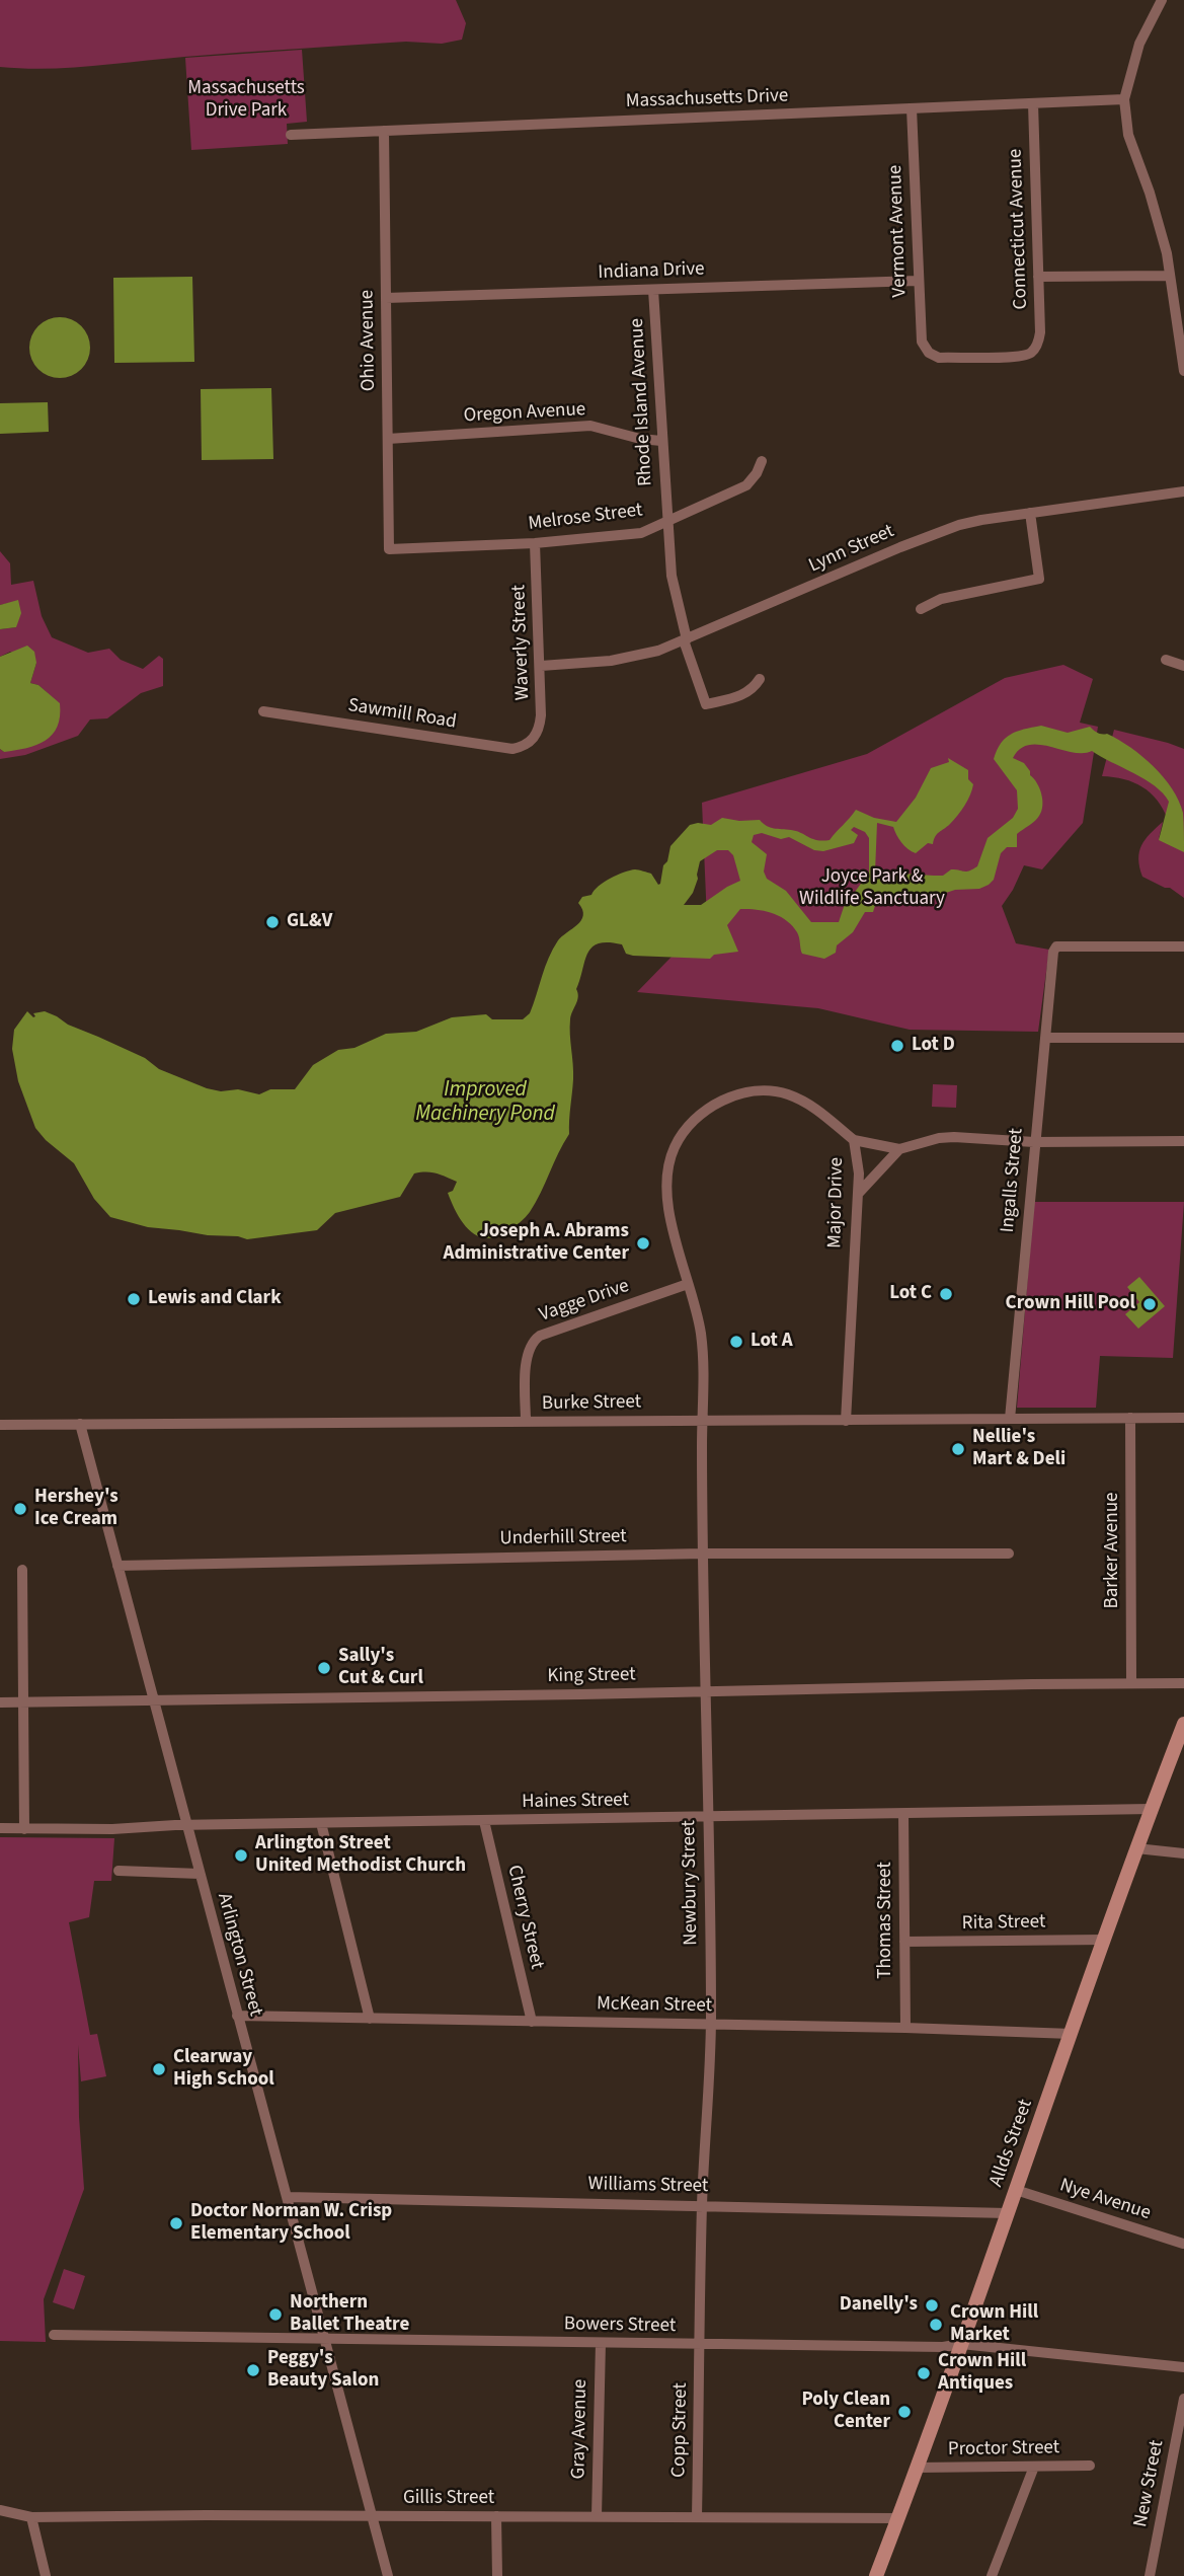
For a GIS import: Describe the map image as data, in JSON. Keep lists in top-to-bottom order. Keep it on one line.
{"streets":{"street":["Massachusetts Drive","Connecticut Avenue","Vermont Avenue","Indiana Drive","Ohio Avenue","Rhode Island Avenue","Oregon Avenue","Melrose Street","Lynn Street","Waverly Street","Sawmill Road","Ingalls Street","Major Drive","Vagge Drive","Burke Street","Underhill Street","Barker Avenue","King Street","Haines Street","Newbury Street","Cherry Street","Thomas Street","Rita Street","Arlington Street","McKean Street","Allds Street","Williams Street","Nye Avenue","Bowers Street","Gray Avenue","Copp Street","Proctor Street","New Street","Gillis Street"]},"crossings":[["Massachusetts Drive","Connecticut Avenue"],["Massachusetts Drive","Vermont Avenue"],["Massachusetts Drive","Ohio Avenue"],["Connecticut Avenue","Vermont Avenue"],["Vermont Avenue","Indiana Drive"],["Indiana Drive","Ohio Avenue"],["Indiana Drive","Rhode Island Avenue"],["Ohio Avenue","Oregon Avenue"],["Ohio Avenue","Melrose Street"],["Rhode Island Avenue","Oregon Avenue"],["Rhode Island Avenue","Melrose Street"],["Rhode Island Avenue","Lynn Street"],["Melrose Street","Waverly Street"],["Lynn Street","Waverly Street"],["Waverly Street","Sawmill Road"],["Ingalls Street","Burke Street"],["Major Drive","Vagge Drive"],["Major Drive","Burke Street"],["Major Drive","Newbury Street"],["Vagge Drive","Burke Street"],["Burke Street","Barker Avenue"],["Burke Street","Newbury Street"],["Burke Street","Arlington Street"],["Underhill Street","Newbury Street"],["Underhill Street","Arlington Street"],["Barker Avenue","King Street"],["King Street","Newbury Street"],["King Street","Arlington Street"],["Haines Street","Newbury Street"],["Haines Street","Cherry Street"],["Haines Street","Thomas Street"],["Haines Street","Arlington Street"],["Haines Street","Allds Street"],["Newbury Street","McKean Street"],["Newbury Street","Williams Street"],["Newbury Street","Bowers Street"],["Newbury Street","Copp Street"],["Cherry Street","McKean Street"],["Thomas Street","Rita Street"],["Thomas Street","McKean Street"],["Rita Street","Allds Street"],["Arlington Street","McKean Street"],["Arlington Street","Williams Street"],["Arlington Street","Bowers Street"],["Arlington Street","Gillis Street"],["McKean Street","Allds Street"],["Allds Street","Williams Street"],["Allds Street","Nye Avenue"],["Allds Street","Bowers Street"],["Allds Street","Proctor Street"],["Allds Street","Gillis Street"],["Bowers Street","Gray Avenue"],["Bowers Street","Copp Street"],["Gray Avenue","Gillis Street"],["Copp Street","Gillis Street"]],"water":["Improved Machinery Pond"],"parks":["Massachusetts Drive Park","Joyce Park & Wildlife Sanctuary"],"places":["GL&V","Lot D","Joseph A. Abrams Administrative Center","Lot C","Lewis and Clark","Crown Hill Pool","Lot A","Nellie's Mart & Deli","Hershey's Ice Cream","Sally's Cut & Curl","Arlington Street United Methodist Church","Clearway High School","Doctor Norman W. Crisp Elementary School","Danelly's","Northern Ballet Theatre","Crown Hill Market","Peggy's Beauty Salon","Crown Hill Antiques","Poly Clean Center"]}
